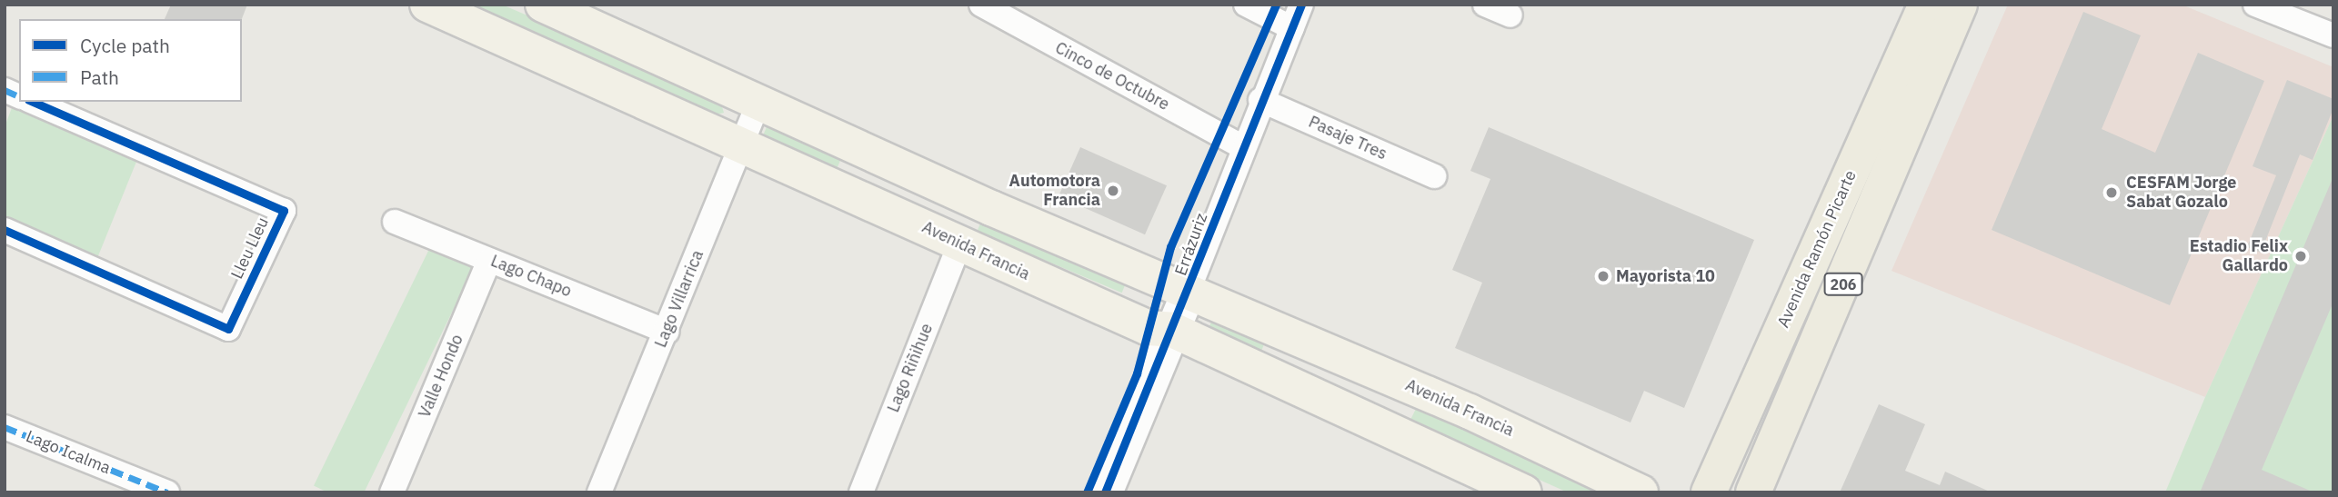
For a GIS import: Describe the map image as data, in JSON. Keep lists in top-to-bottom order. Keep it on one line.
{"streets":{"highway":["Avenida Ramón Picarte","206"],"main road":["Avenida Francia"],"street":["Cinco de Octubre","Pasaje Tres","Errázuriz","Lleu Lleu","Lago Chapo","Lago Villarrica","Lago Riñihue","Valle Hondo","Lago Icalma"]},"crossings":[["Cinco de Octubre","Errázuriz"],["Pasaje Tres","Errázuriz"],["Errázuriz","Avenida Francia"],["Avenida Francia","Lago Villarrica"],["Avenida Francia","Lago Riñihue"],["Lago Chapo","Lago Villarrica"],["Lago Chapo","Valle Hondo"]],"places":["Automotora Francia","CESFAM Jorge Sabat Gozalo","Estadio Felix Gallardo","Mayorista 10"],"legend":["Cycle path","Path"]}
